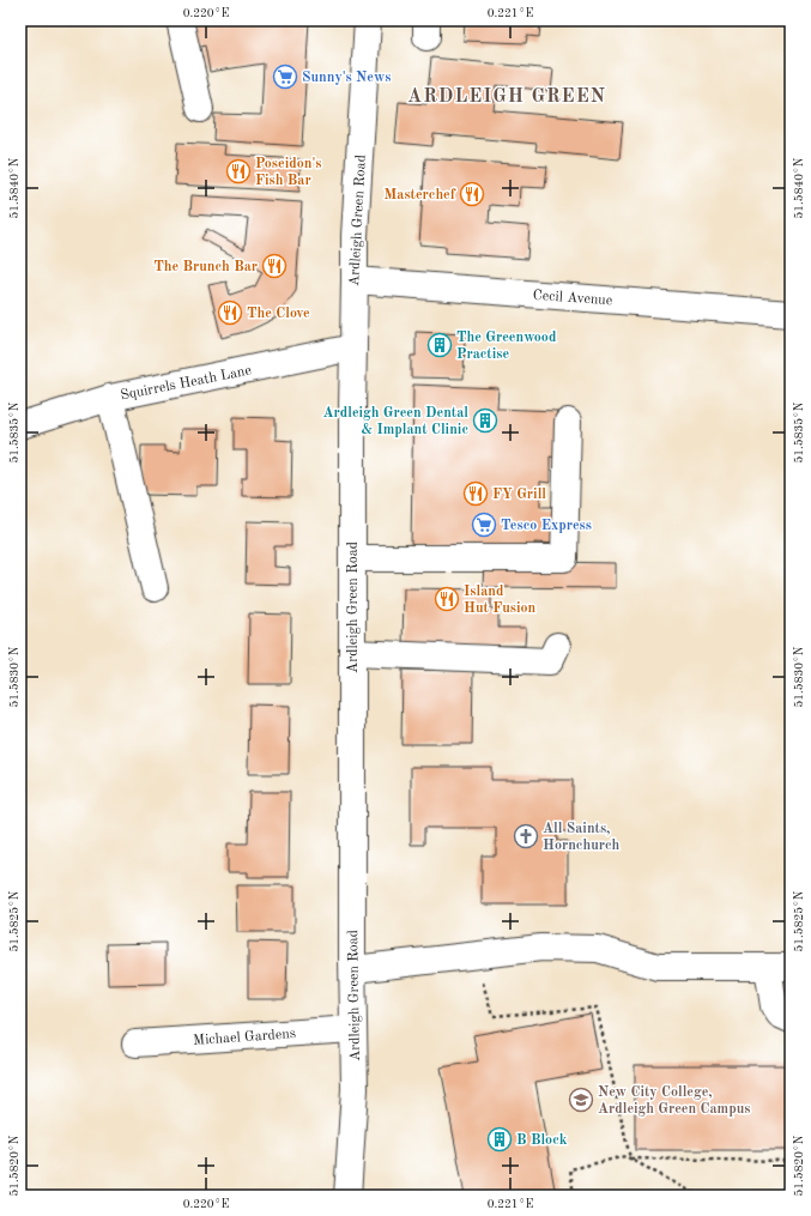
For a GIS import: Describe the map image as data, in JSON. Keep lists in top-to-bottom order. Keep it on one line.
{"streets":{"street":["Ardleigh Green Road","Cecil Avenue","Squirrels Heath Lane","Michael Gardens"]},"crossings":[["Ardleigh Green Road","Cecil Avenue"],["Ardleigh Green Road","Squirrels Heath Lane"],["Ardleigh Green Road","Michael Gardens"]],"districts":["ARDLEIGH GREEN"],"places":{"supermarket":["Sunny's News","Tesco Express"],"restaurant":["Poseidon's Fish Bar","Masterchef","The Brunch Bar","The Clove","FY Grill","Island Hut Fusion"],"building":["The Greenwood Practise","Ardleigh Green Dental & Implant Clinic","B Block"],"church":["All Saints, Hornchurch"],"school or university":["New City College, Ardleigh Green Campus"]},"coordinates":["0.220°E","0.221°E","51.5840°N","51.5835°N","51.5830°N","51.5825°N","51.5820°N"]}
